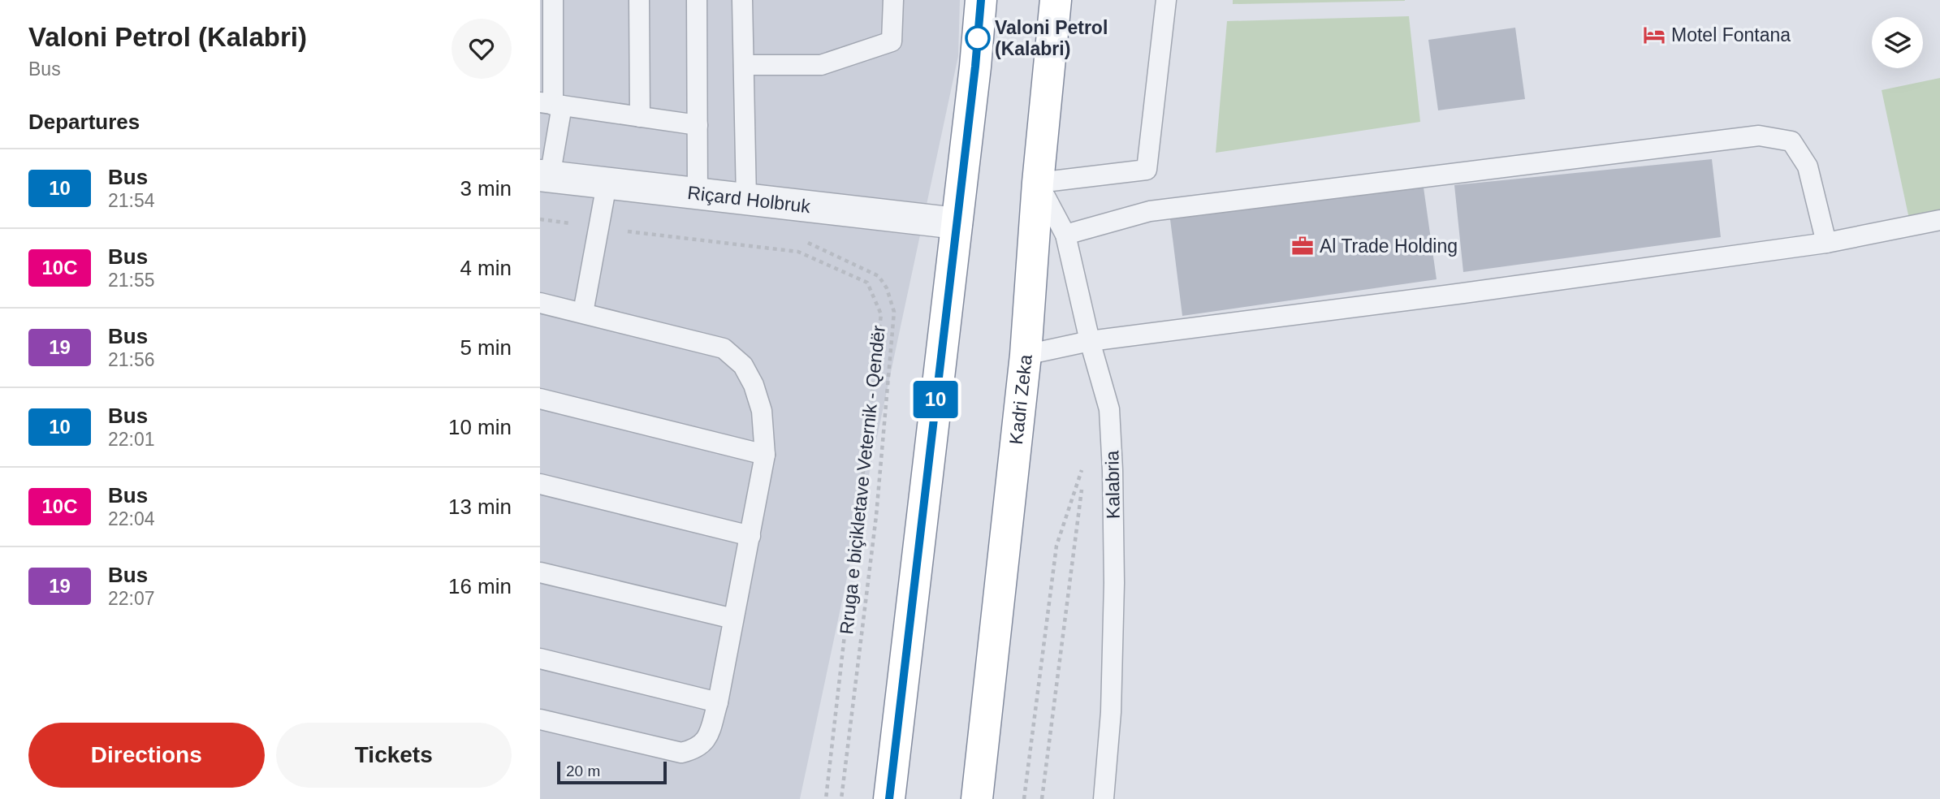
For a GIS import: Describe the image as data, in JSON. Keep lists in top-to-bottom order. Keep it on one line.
{"streets":{"highway":["Kadri Zeka"],"street":["Riçard Holbruk"],"lane":["Kalabria"],"path":["Rruga e biçikletave Veternik - Qendër"]},"crossings":[["Kadri Zeka","Kalabria"]],"places":{"hotel":["Motel Fontana"],"other":["Valoni Petrol (Kalabri)"],"office":["Al Trade Holding"]},"lines":["bus line 10"],"scale_bar":"20 m","page":{"heading":[["Valoni Petrol (Kalabri)","Bus"],"Departures"],"on_map":"10","list":[{"mark":"10","name":"Bus","note":"21:54","value":"3 min"},{"mark":"10C","name":"Bus","note":"21:55","value":"4 min"},{"mark":"19","name":"Bus","note":"21:56","value":"5 min"},{"mark":"10","name":"Bus","note":"22:01","value":"10 min"},{"mark":"10C","name":"Bus","note":"22:04","value":"13 min"},{"mark":"19","name":"Bus","note":"22:07","value":"16 min"}],"buttons":["Directions","Tickets"],"scale":"20 m"}}
